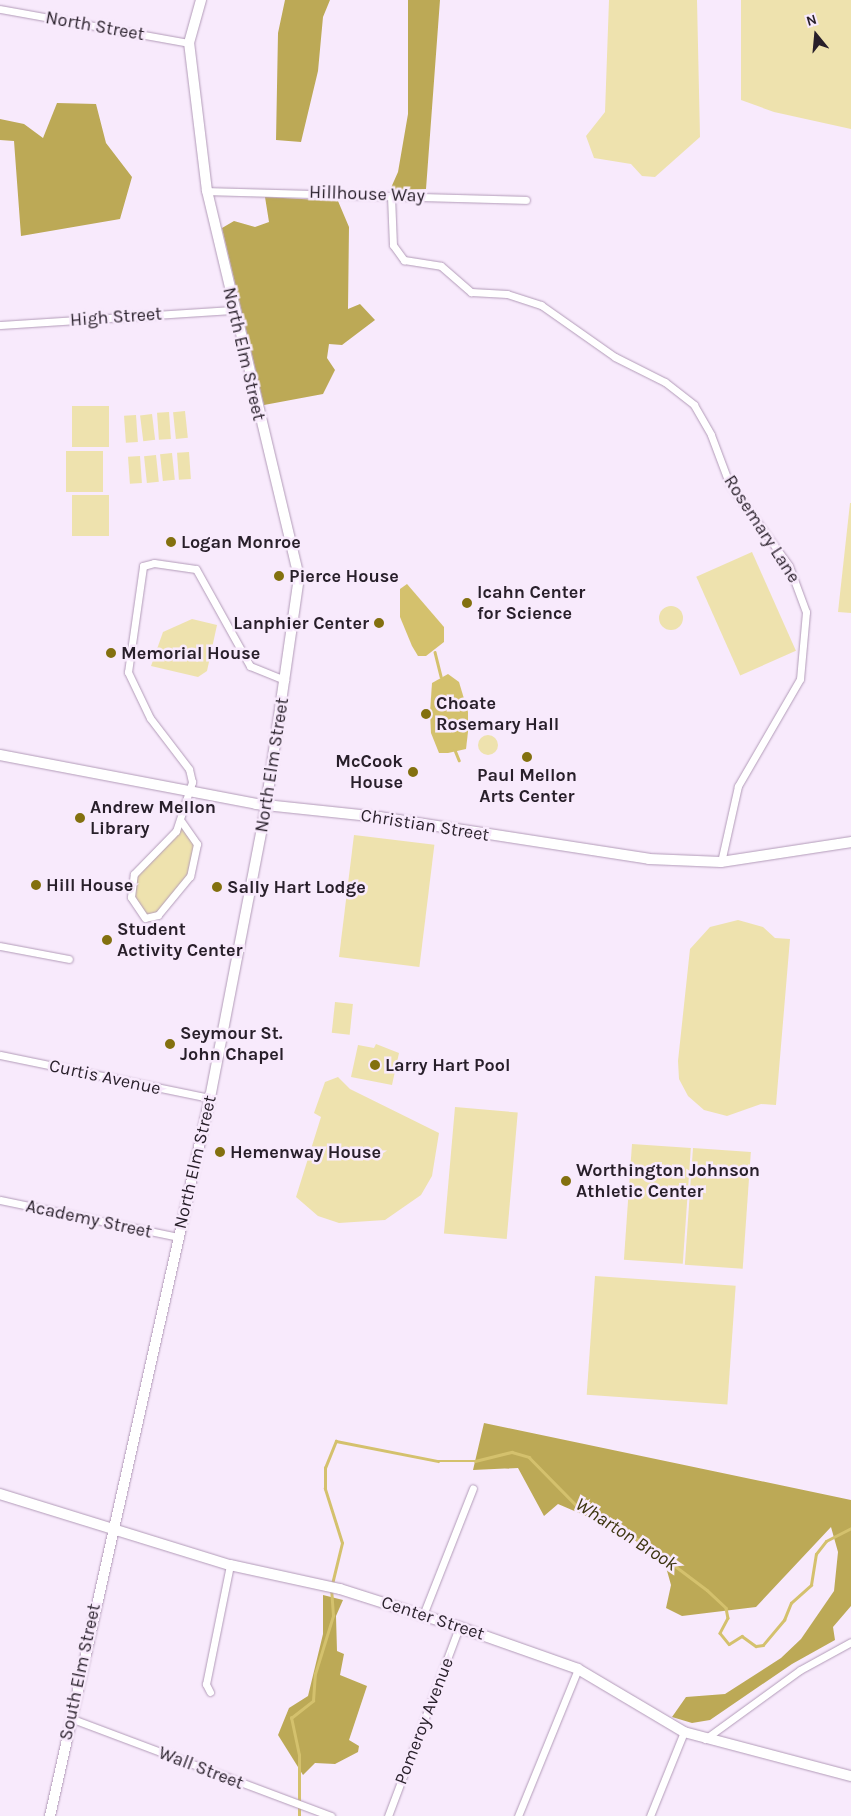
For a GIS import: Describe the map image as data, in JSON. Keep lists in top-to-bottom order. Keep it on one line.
{"streets":{"main road":["North Elm Street","Christian Street","Center Street","South Elm Street"],"street":["North Street","Hillhouse Way","High Street","Rosemary Lane","Curtis Avenue","Academy Street","Pomeroy Avenue","Wall Street"]},"crossings":[["North Street","North Elm Street"],["Hillhouse Way","North Elm Street"],["Hillhouse Way","Rosemary Lane"],["High Street","North Elm Street"],["North Elm Street","Christian Street"],["North Elm Street","Curtis Avenue"],["North Elm Street","Academy Street"],["North Elm Street","Center Street"],["North Elm Street","South Elm Street"],["Rosemary Lane","Christian Street"],["Center Street","South Elm Street"],["Center Street","Pomeroy Avenue"],["South Elm Street","Wall Street"]],"water":["Wharton Brook"],"places":["Logan Monroe","Pierce House","Icahn Center for Science","Lanphier Center","Memorial House","Choate Rosemary Hall","Paul Mellon Arts Center","McCook House","Andrew Mellon Library","Hill House","Sally Hart Lodge","Student Activity Center","Seymour St. John Chapel","Larry Hart Pool","Hemenway House","Worthington Johnson Athletic Center"],"north":"top"}
